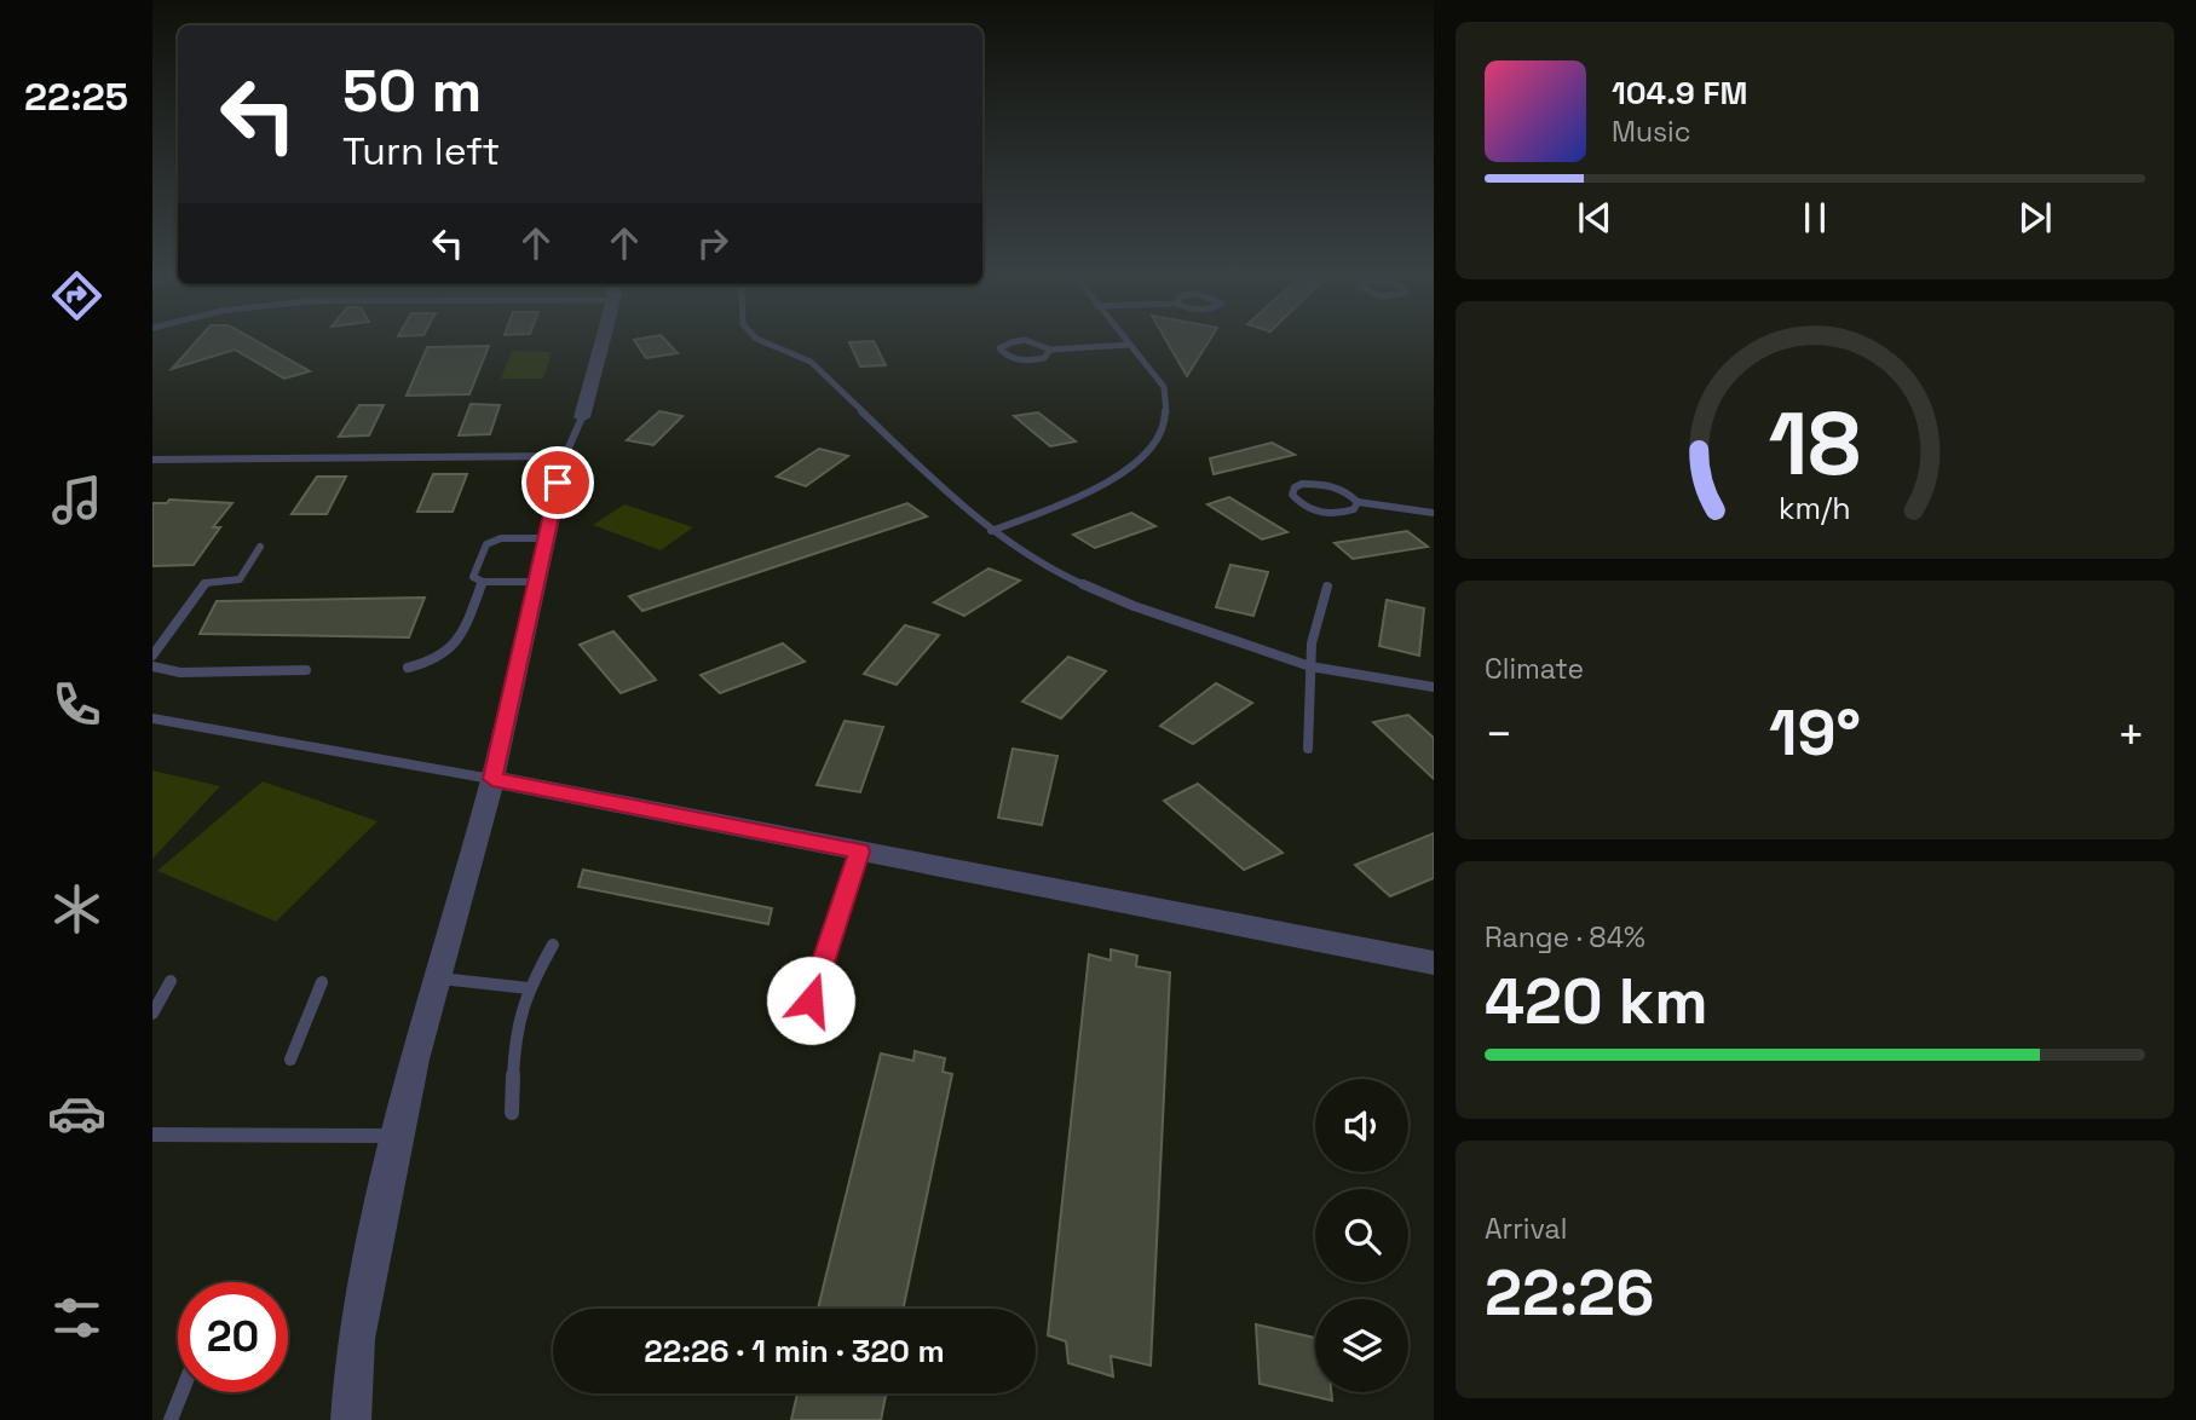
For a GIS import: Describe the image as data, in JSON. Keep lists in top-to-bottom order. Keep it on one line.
{"page":{"tabs":"22:25","turn":["50 m","Turn left"],"song":["104.9 FM","Music"],"tile":["Climate",["Range · 84%","420 km"],["Arrival","22:26"]],"heat":["−","19°","+"],"limit":"20","trip":"22:26 · 1 min · 320 m","gauge":["18","km/h"]}}
